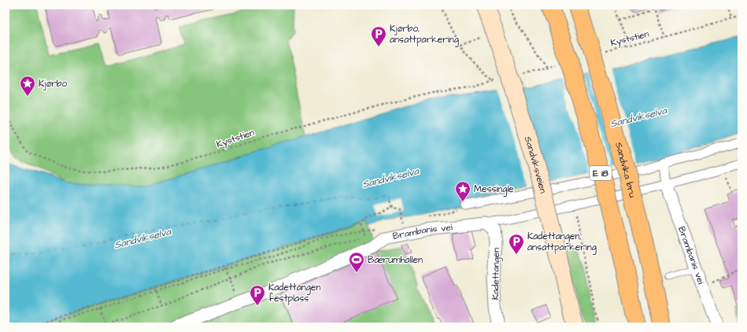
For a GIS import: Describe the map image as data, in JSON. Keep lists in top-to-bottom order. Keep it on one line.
{"streets":{"highway":["Sandvika bru","E 18"],"main road":["Sandviksveien"],"street":["Brambanis vei","Kadettangen"],"path":["Kyststien"]},"crossings":[["Brambanis vei","Kadettangen"]],"water":["Sandvikselva"],"places":{"parking":["Kjørbo, ansattparkering","Kadettangen, ansattparkering","Kadettangen festplass"],"place":["Kjørbo","Messingle"],"sports":["Bærumhallen"]}}
